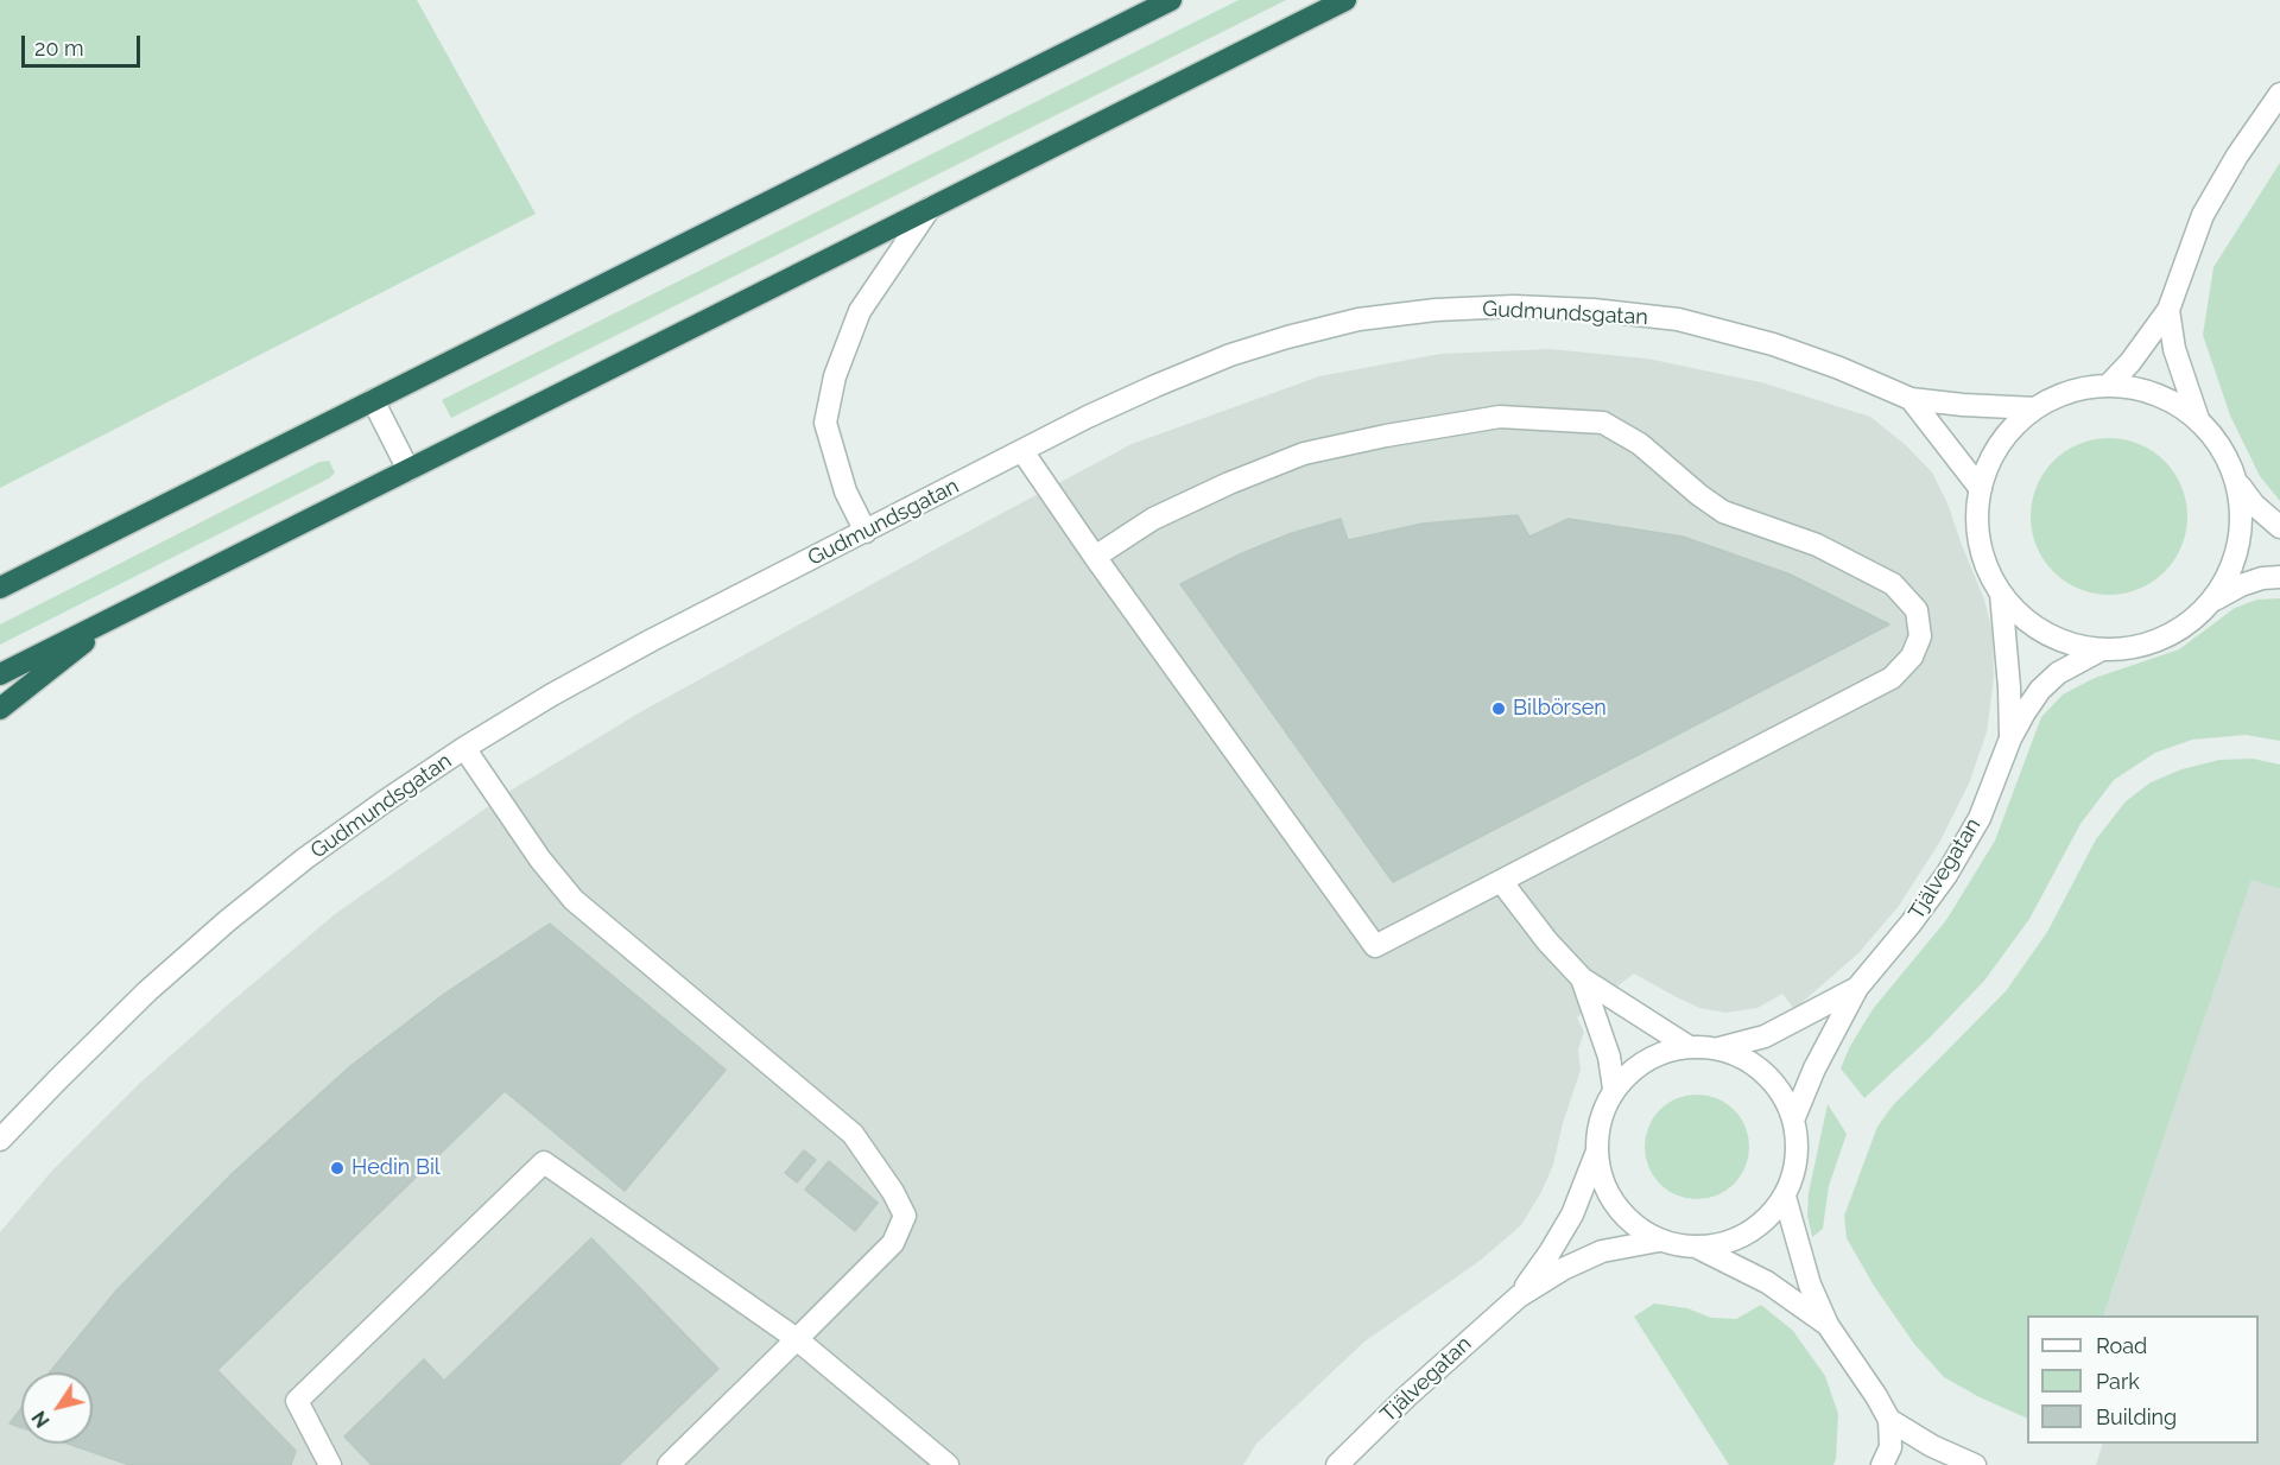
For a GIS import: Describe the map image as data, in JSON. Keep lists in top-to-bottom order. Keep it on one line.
{"streets":{"street":["Gudmundsgatan","Tjälvegatan"]},"places":["Bilbörsen","Hedin Bil"],"legend":["Road","Park","Building"],"scale_bar":"20 m","north":"bottom left"}
